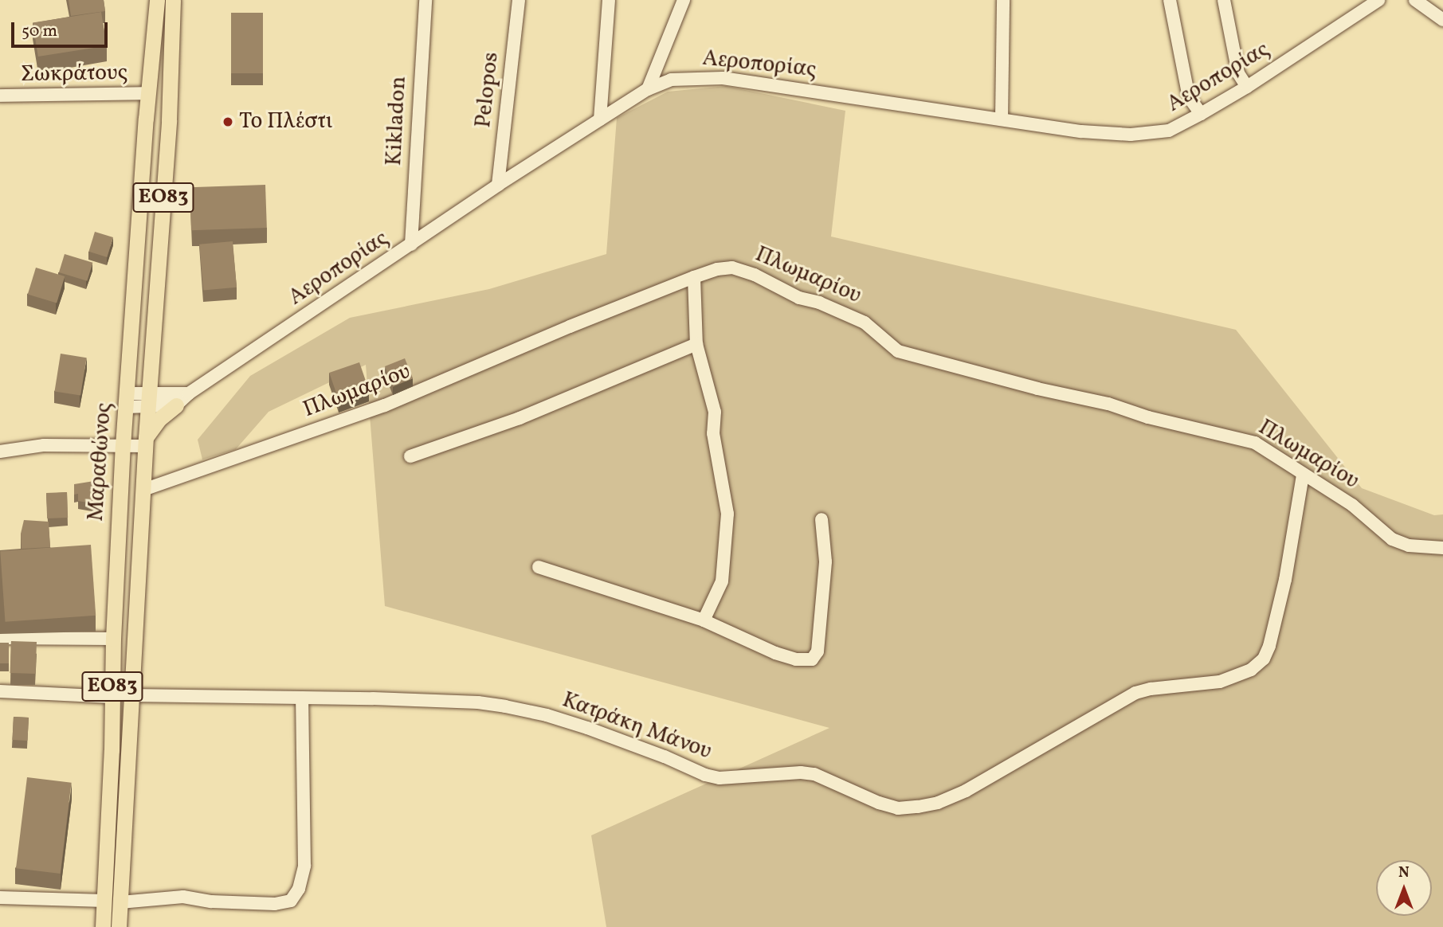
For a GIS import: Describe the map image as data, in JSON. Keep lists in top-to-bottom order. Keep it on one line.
{"streets":{"main road":["ΕΟ83","Μαραθώνος"],"street":["Αεροπορίας","Σωκράτους","Pelopos","Kikladon","Πλωμαρίου","Κατράκη Μάνου"]},"crossings":[["Αεροπορίας","Pelopos"],["Αεροπορίας","Kikladon"],["Σωκράτους","Μαραθώνος"],["Πλωμαρίου","Μαραθώνος"],["Πλωμαρίου","Κατράκη Μάνου"],["Μαραθώνος","Κατράκη Μάνου"]],"places":["Το Πλέστι"],"scale_bar":"50 m","north":"top"}
